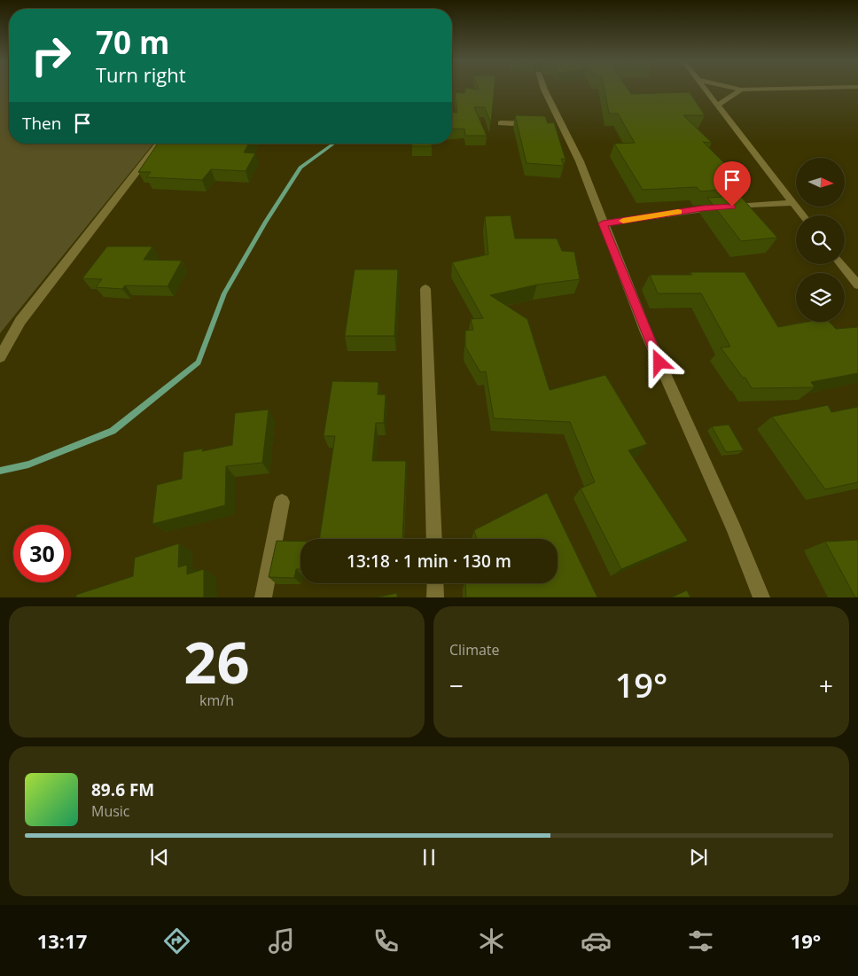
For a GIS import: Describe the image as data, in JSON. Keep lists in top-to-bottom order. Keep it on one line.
{"north":"right","page":{"turn":["70 m","Turn right"],"then":"Then","limit":"30","trip":"13:18 · 1 min · 130 m","tile":[["26","km/h"],"Climate"],"heat":["−","19°","+"],"song":["89.6 FM","Music"],"tabs":["13:17","19°"]}}
